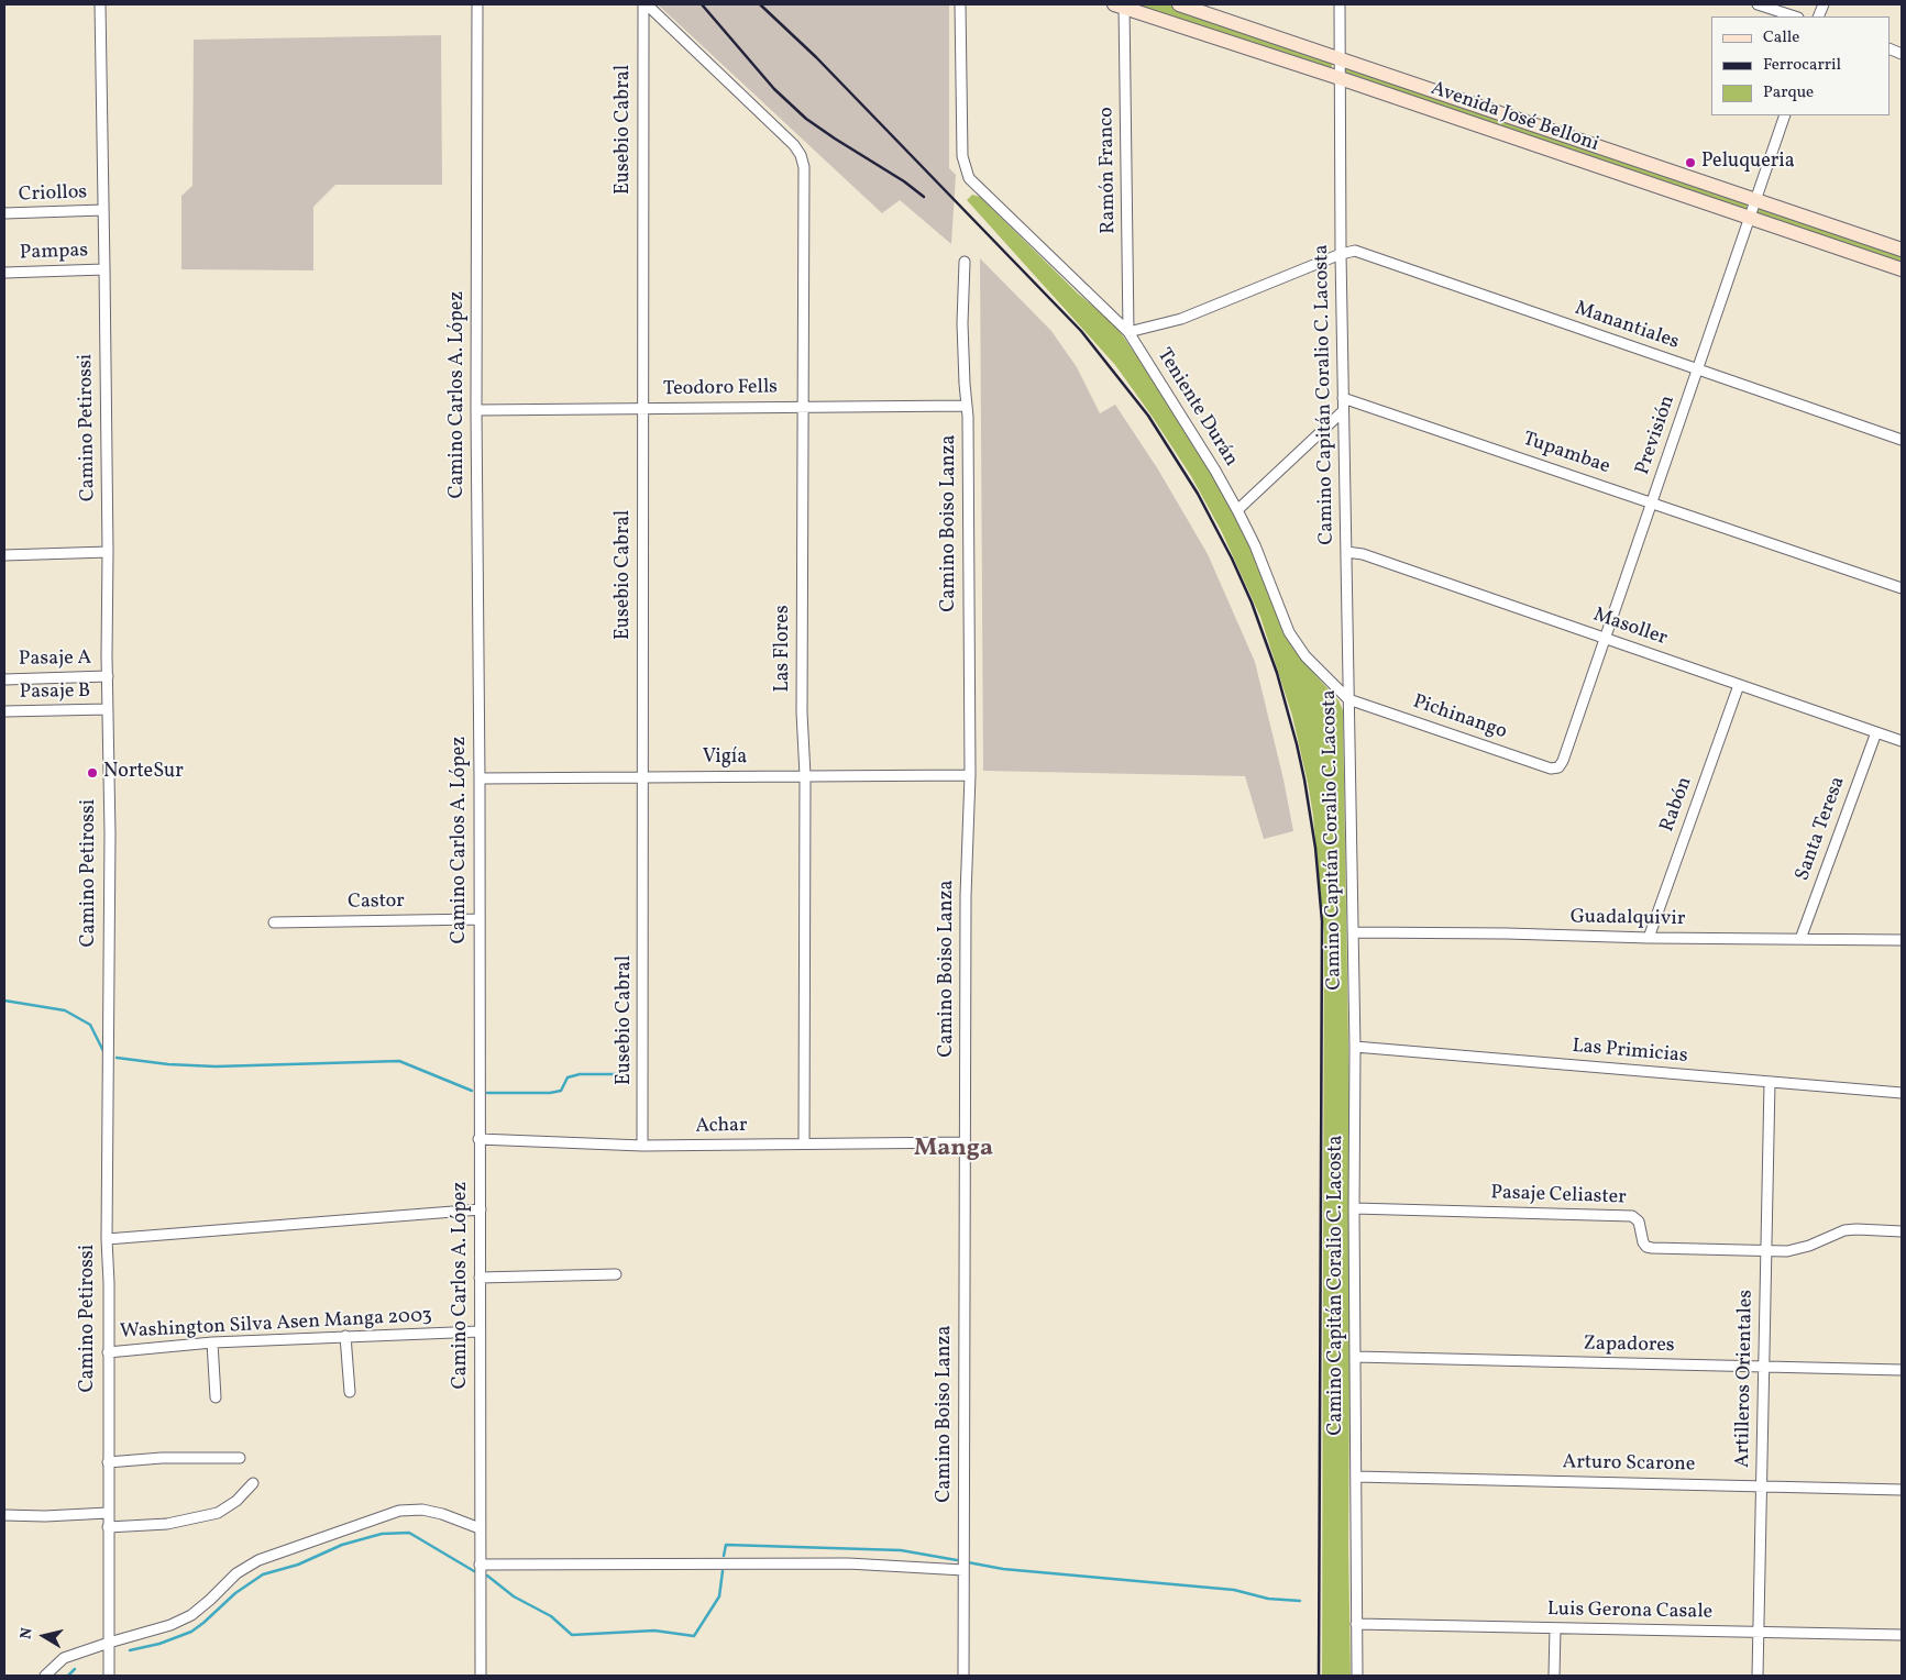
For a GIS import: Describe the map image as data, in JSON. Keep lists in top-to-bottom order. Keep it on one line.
{"streets":{"main road":["Avenida José Belloni"],"street":["Eusebio Cabral","Ramón Franco","Criollos","Pampas","Manantiales","Teodoro Fells","Camino Carlos A. López","Camino Capitán Coralio C. Lacosta","Teniente Durán","Camino Petirossi","Previsión","Tupambae","Camino Boiso Lanza","Masoller","Las Flores","Pasaje A","Pasaje B","Pichinango","Vigía","Rabón","Santa Teresa","Castor","Guadalquivir","Las Primicias","Achar","Pasaje Celiaster","Washington Silva Asen Manga 2003","Zapadores","Artilleros Orientales","Arturo Scarone","Luis Gerona Casale"]},"crossings":[["Avenida José Belloni","Ramón Franco"],["Avenida José Belloni","Camino Capitán Coralio C. Lacosta"],["Avenida José Belloni","Previsión"],["Eusebio Cabral","Teodoro Fells"],["Eusebio Cabral","Las Flores"],["Eusebio Cabral","Vigía"],["Eusebio Cabral","Achar"],["Ramón Franco","Teniente Durán"],["Criollos","Camino Petirossi"],["Pampas","Camino Petirossi"],["Manantiales","Camino Capitán Coralio C. Lacosta"],["Manantiales","Previsión"],["Teodoro Fells","Camino Carlos A. López"],["Teodoro Fells","Camino Boiso Lanza"],["Teodoro Fells","Las Flores"],["Camino Carlos A. López","Vigía"],["Camino Carlos A. López","Castor"],["Camino Carlos A. López","Achar"],["Camino Carlos A. López","Washington Silva Asen Manga 2003"],["Camino Capitán Coralio C. Lacosta","Teniente Durán"],["Camino Capitán Coralio C. Lacosta","Tupambae"],["Camino Capitán Coralio C. Lacosta","Masoller"],["Camino Capitán Coralio C. Lacosta","Pichinango"],["Camino Capitán Coralio C. Lacosta","Guadalquivir"],["Camino Capitán Coralio C. Lacosta","Las Primicias"],["Camino Capitán Coralio C. Lacosta","Pasaje Celiaster"],["Camino Capitán Coralio C. Lacosta","Zapadores"],["Camino Capitán Coralio C. Lacosta","Arturo Scarone"],["Camino Capitán Coralio C. Lacosta","Luis Gerona Casale"],["Teniente Durán","Pichinango"],["Camino Petirossi","Pasaje A"],["Camino Petirossi","Pasaje B"],["Camino Petirossi","Washington Silva Asen Manga 2003"],["Previsión","Tupambae"],["Previsión","Masoller"],["Previsión","Pichinango"],["Camino Boiso Lanza","Vigía"],["Camino Boiso Lanza","Achar"],["Masoller","Rabón"],["Masoller","Santa Teresa"],["Las Flores","Vigía"],["Las Flores","Achar"],["Rabón","Guadalquivir"],["Santa Teresa","Guadalquivir"],["Las Primicias","Artilleros Orientales"],["Pasaje Celiaster","Artilleros Orientales"],["Zapadores","Artilleros Orientales"],["Artilleros Orientales","Arturo Scarone"],["Artilleros Orientales","Luis Gerona Casale"]],"districts":["Manga"],"places":["Peluqueria","NorteSur"],"legend":["Calle","Ferrocarril","Parque"],"north":"left"}
